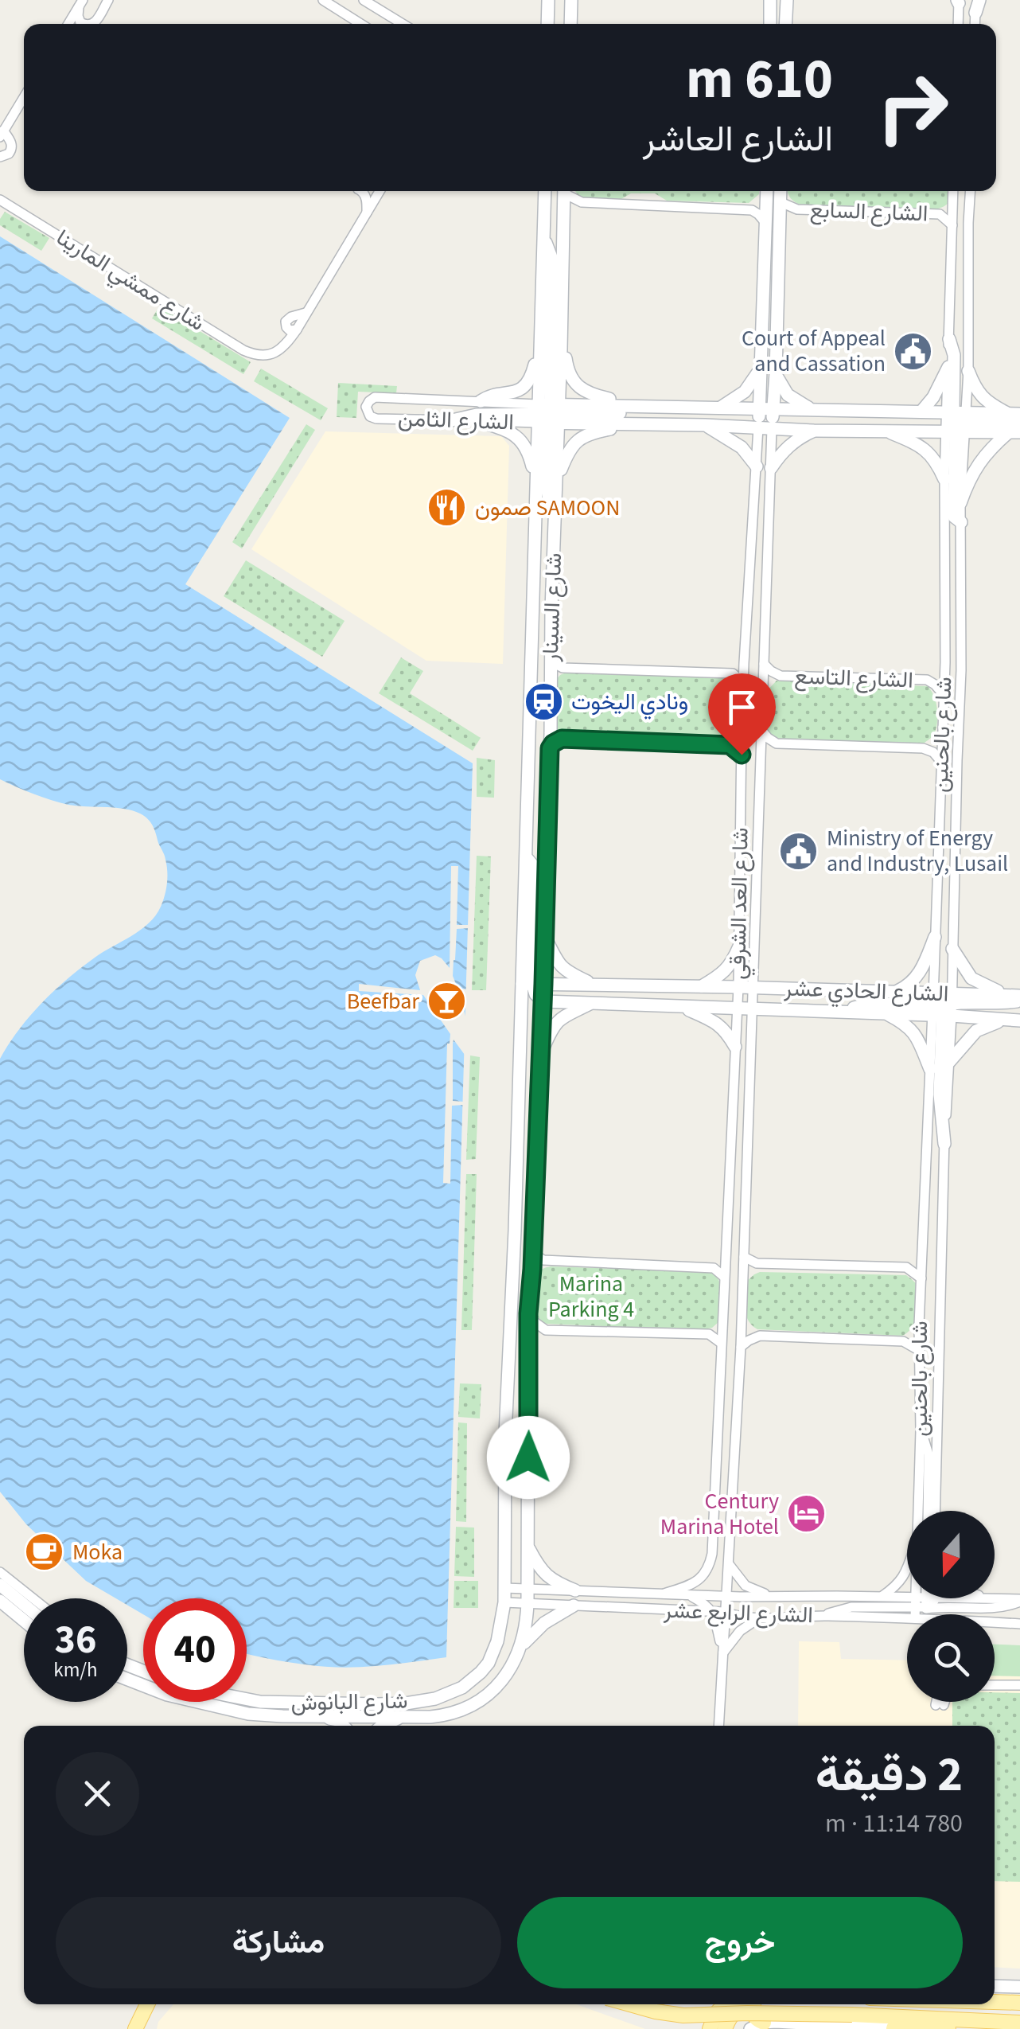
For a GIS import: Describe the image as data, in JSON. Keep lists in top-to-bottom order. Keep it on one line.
{"streets":{"street":["الشارع السابع","شارع ممشي المارينا","الشارع الثامن","شارع السينار","الشارع التاسع","شارع بالحنين","شارع العد الشرقي","الشارع الحادي عشر","الشارع الرابع عشر","شارع البانوش"]},"crossings":[["الشارع السابع","الشارع الثامن"],["الشارع السابع","شارع بالحنين"],["الشارع السابع","شارع العد الشرقي"],["الشارع الثامن","شارع السينار"],["الشارع الثامن","الشارع التاسع"],["الشارع الثامن","شارع بالحنين"],["الشارع الثامن","شارع العد الشرقي"],["شارع السينار","شارع العد الشرقي"],["شارع السينار","الشارع الحادي عشر"],["شارع السينار","الشارع الرابع عشر"],["شارع السينار","شارع البانوش"],["الشارع التاسع","شارع بالحنين"],["الشارع التاسع","شارع العد الشرقي"],["شارع بالحنين","شارع العد الشرقي"],["شارع بالحنين","الشارع الحادي عشر"],["شارع بالحنين","الشارع الرابع عشر"],["شارع العد الشرقي","الشارع الحادي عشر"],["شارع العد الشرقي","الشارع الرابع عشر"],["الشارع الرابع عشر","شارع البانوش"]],"parks":["Marina Parking 4"],"places":{"public building":["Court of Appeal and Cassation","Ministry of Energy and Industry, Lusail"],"restaurant":["صمون SAMOON"],"station":["ونادي اليخوت"],"bar":["Beefbar"],"hotel":["Century Marina Hotel"],"cafe":["Moka"]},"north":"bottom","page":{"turn":["610 m","الشارع العاشر"],"speed":"36 km/h","limit":"40","heading":["2 دقيقة","780 m · 11:14"],"buttons":["خروج","مشاركة"]}}
